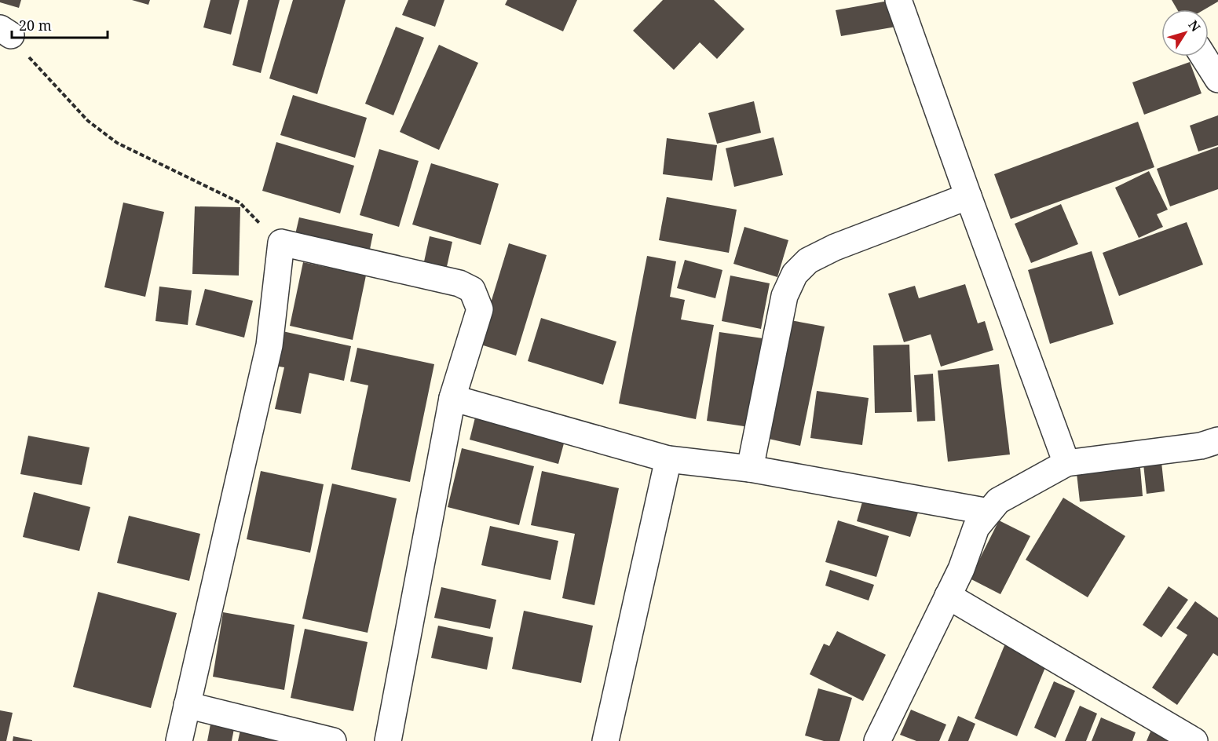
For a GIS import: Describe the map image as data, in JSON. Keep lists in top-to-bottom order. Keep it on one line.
{"scale_bar":"20 m","north":"top right"}
